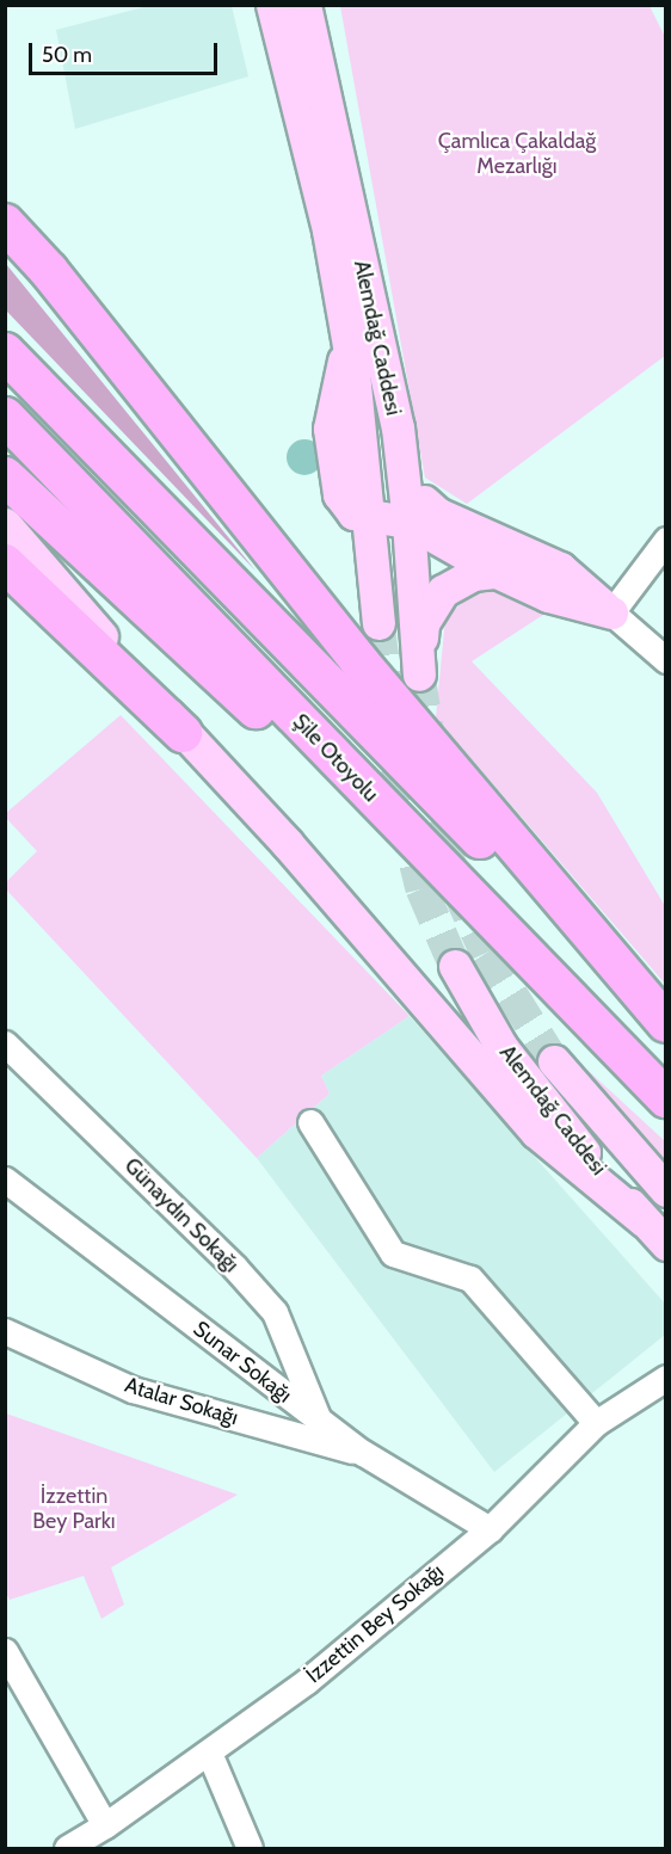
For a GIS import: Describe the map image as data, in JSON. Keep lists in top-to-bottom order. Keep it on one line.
{"streets":{"highway":["Şile Otoyolu"],"main road":["Alemdağ Caddesi"],"street":["Günaydın Sokağı","Sunar Sokağı","Atalar Sokağı","İzzettin Bey Sokağı"]},"crossings":[["Günaydın Sokağı","Sunar Sokağı"],["Sunar Sokağı","Atalar Sokağı"],["Sunar Sokağı","İzzettin Bey Sokağı"]],"parks":["Çamlıca Çakaldağ Mezarlığı","İzzettin Bey Parkı"],"scale_bar":"50 m"}
